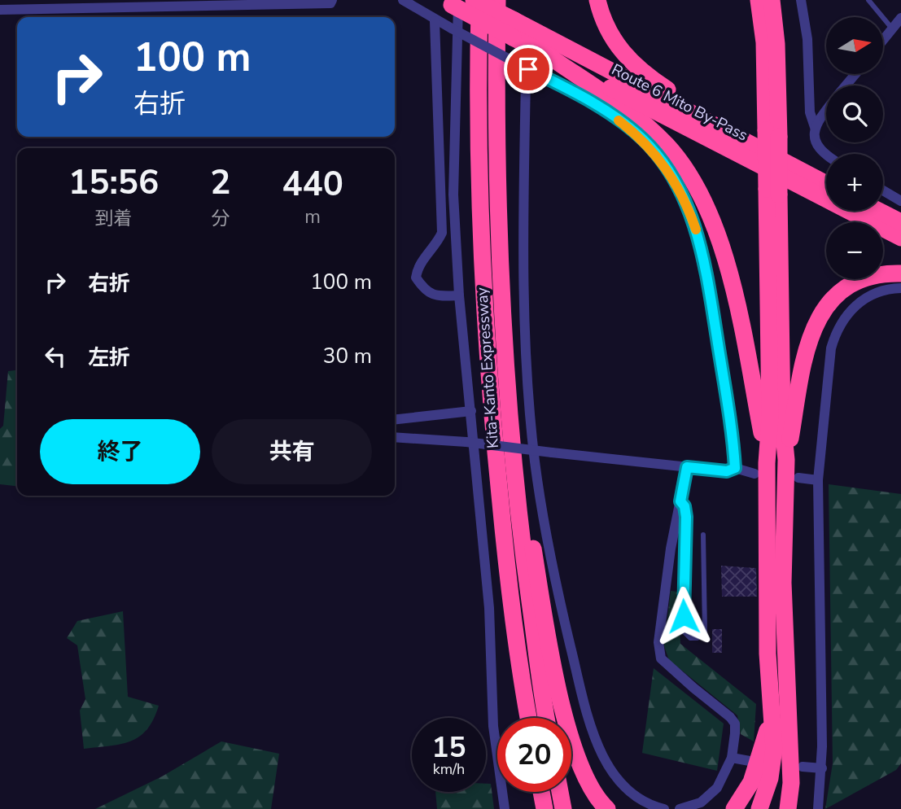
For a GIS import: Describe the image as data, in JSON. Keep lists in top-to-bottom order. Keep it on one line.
{"streets":{"highway":["Route 6 Mito By-Pass","Kita-Kanto Expressway"]},"north":"right","page":{"map_buttons":["+","−"],"turn":["100 m","右折"],"eta":["15:56","到着","2","分","440","m"],"list":[{"name":"右折","value":"100 m"},{"name":"左折","value":"30 m"}],"buttons":["終了","共有"],"speed":"15 km/h","limit":"20"}}
